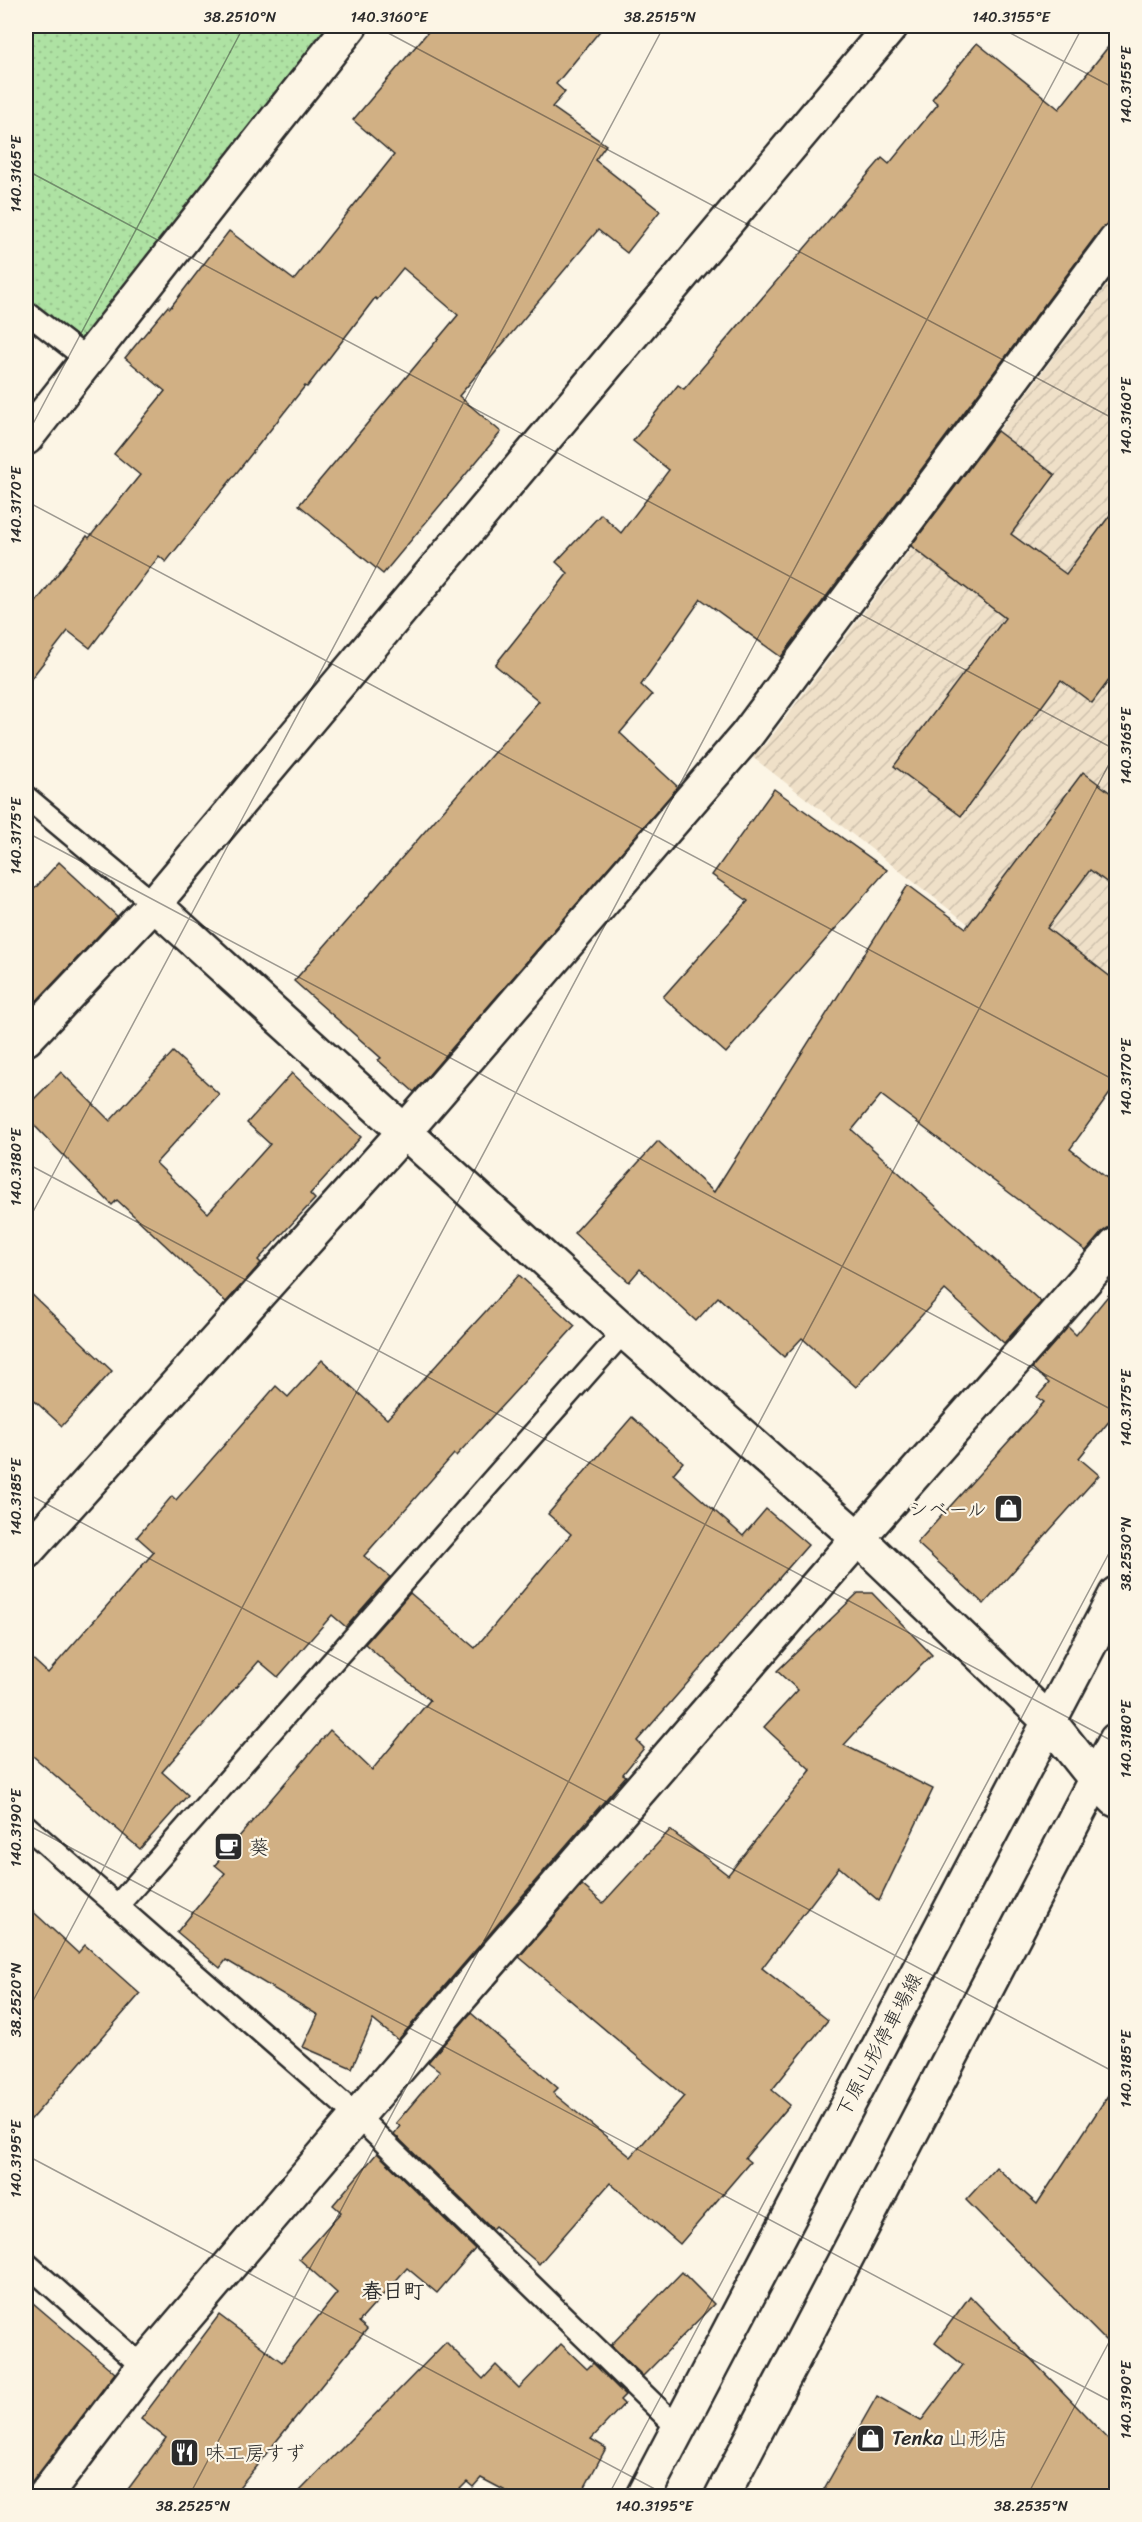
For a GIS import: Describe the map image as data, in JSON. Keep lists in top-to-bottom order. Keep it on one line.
{"streets":{"street":["下原山形停車場線"]},"districts":["春日町"],"places":{"shop":["シベール","Tenka 山形店"],"cafe":["葵"],"restaurant":["味工房すず"]},"coordinates":["38.2510°N","140.3160°E","38.2515°N","140.3155°E","140.3165°E","140.3170°E","140.3175°E","140.3180°E","140.3185°E","38.2530°N","140.3190°E","38.2520°N","140.3195°E","38.2525°N","38.2535°N"]}
